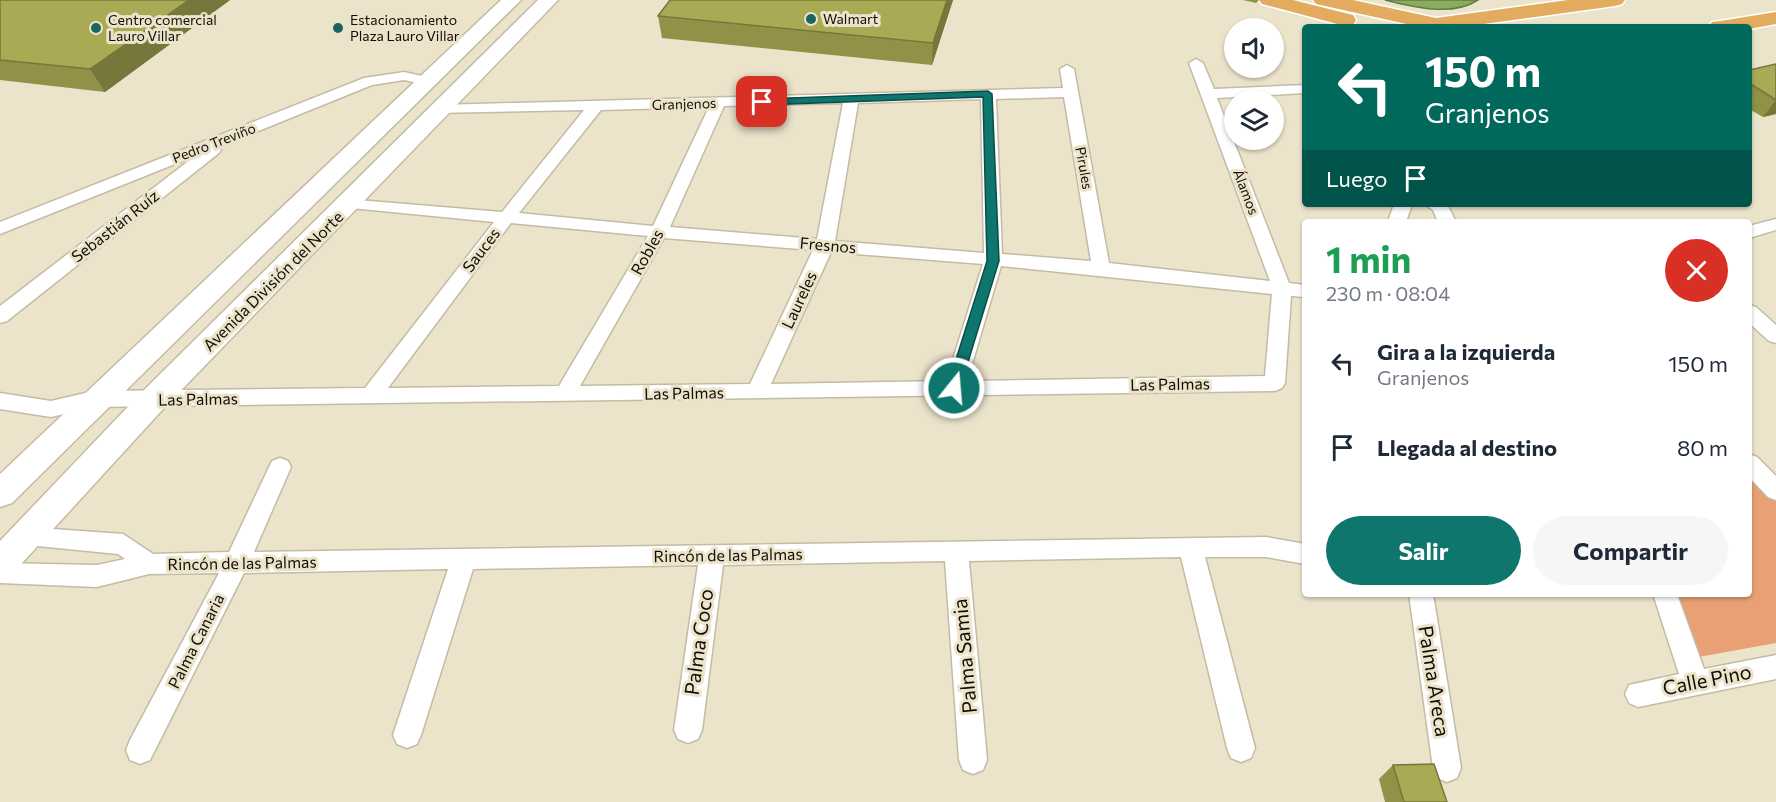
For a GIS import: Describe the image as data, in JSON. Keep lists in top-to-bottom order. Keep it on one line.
{"streets":{"main road":["Avenida División del Norte"],"street":["Granjenos","Pedro Treviño","Pirules","Álamos","Sebastián Ruíz","Fresnos","Sauces","Robles","Laureles","Las Palmas","Rincón de las Palmas","Palma Canaria","Palma Coco","Palma Samia","Calle Pino","Palma Areca"]},"crossings":[["Granjenos","Pirules"],["Granjenos","Sauces"],["Granjenos","Robles"],["Granjenos","Avenida División del Norte"],["Granjenos","Laureles"],["Pedro Treviño","Sebastián Ruíz"],["Pedro Treviño","Avenida División del Norte"],["Pirules","Fresnos"],["Álamos","Fresnos"],["Álamos","Las Palmas"],["Fresnos","Sauces"],["Fresnos","Robles"],["Fresnos","Avenida División del Norte"],["Fresnos","Laureles"],["Fresnos","Las Palmas"],["Sauces","Las Palmas"],["Robles","Las Palmas"],["Avenida División del Norte","Las Palmas"],["Laureles","Las Palmas"],["Rincón de las Palmas","Palma Canaria"],["Rincón de las Palmas","Palma Coco"],["Rincón de las Palmas","Palma Samia"]],"places":["Walmart","Centro comercial Lauro Villar","Estacionamiento Plaza Lauro Villar"],"page":{"turn":["150 m","Granjenos"],"then":"Luego","heading":["1 min","230 m · 08:04"],"list":[{"name":"Gira a la izquierda","note":"Granjenos","value":"150 m"},{"name":"Llegada al destino","value":"80 m"}],"buttons":["Salir","Compartir"]}}
